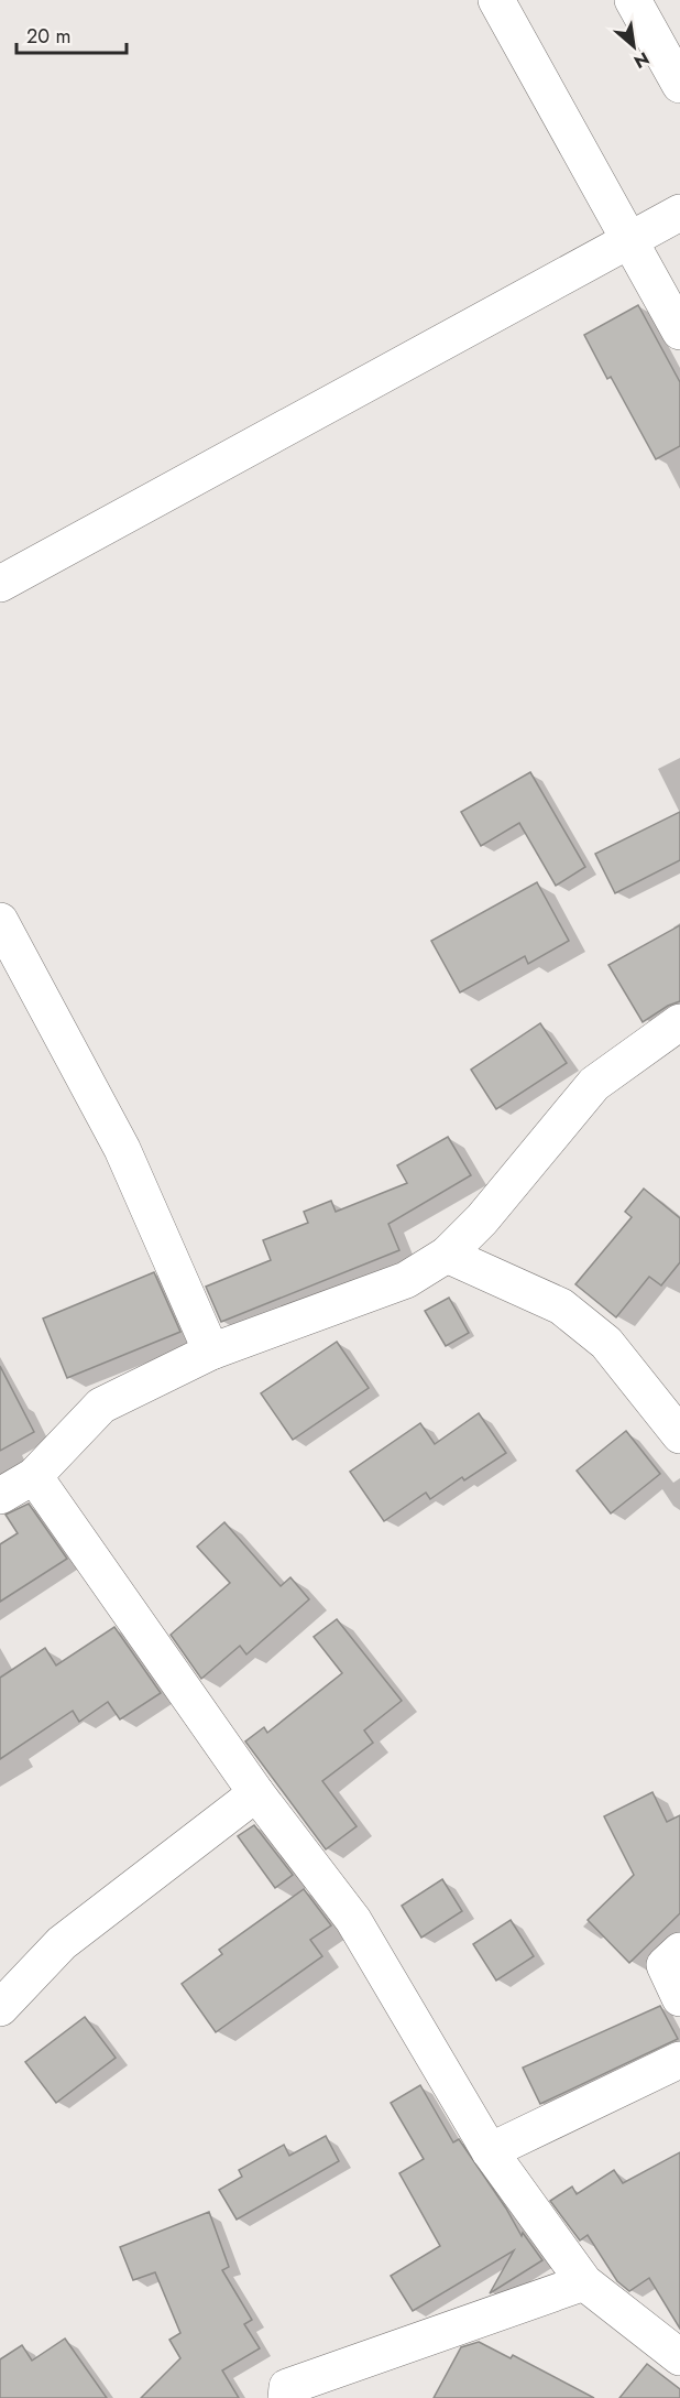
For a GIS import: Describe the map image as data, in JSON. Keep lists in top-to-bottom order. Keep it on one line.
{"scale_bar":"20 m","north":"bottom right"}
